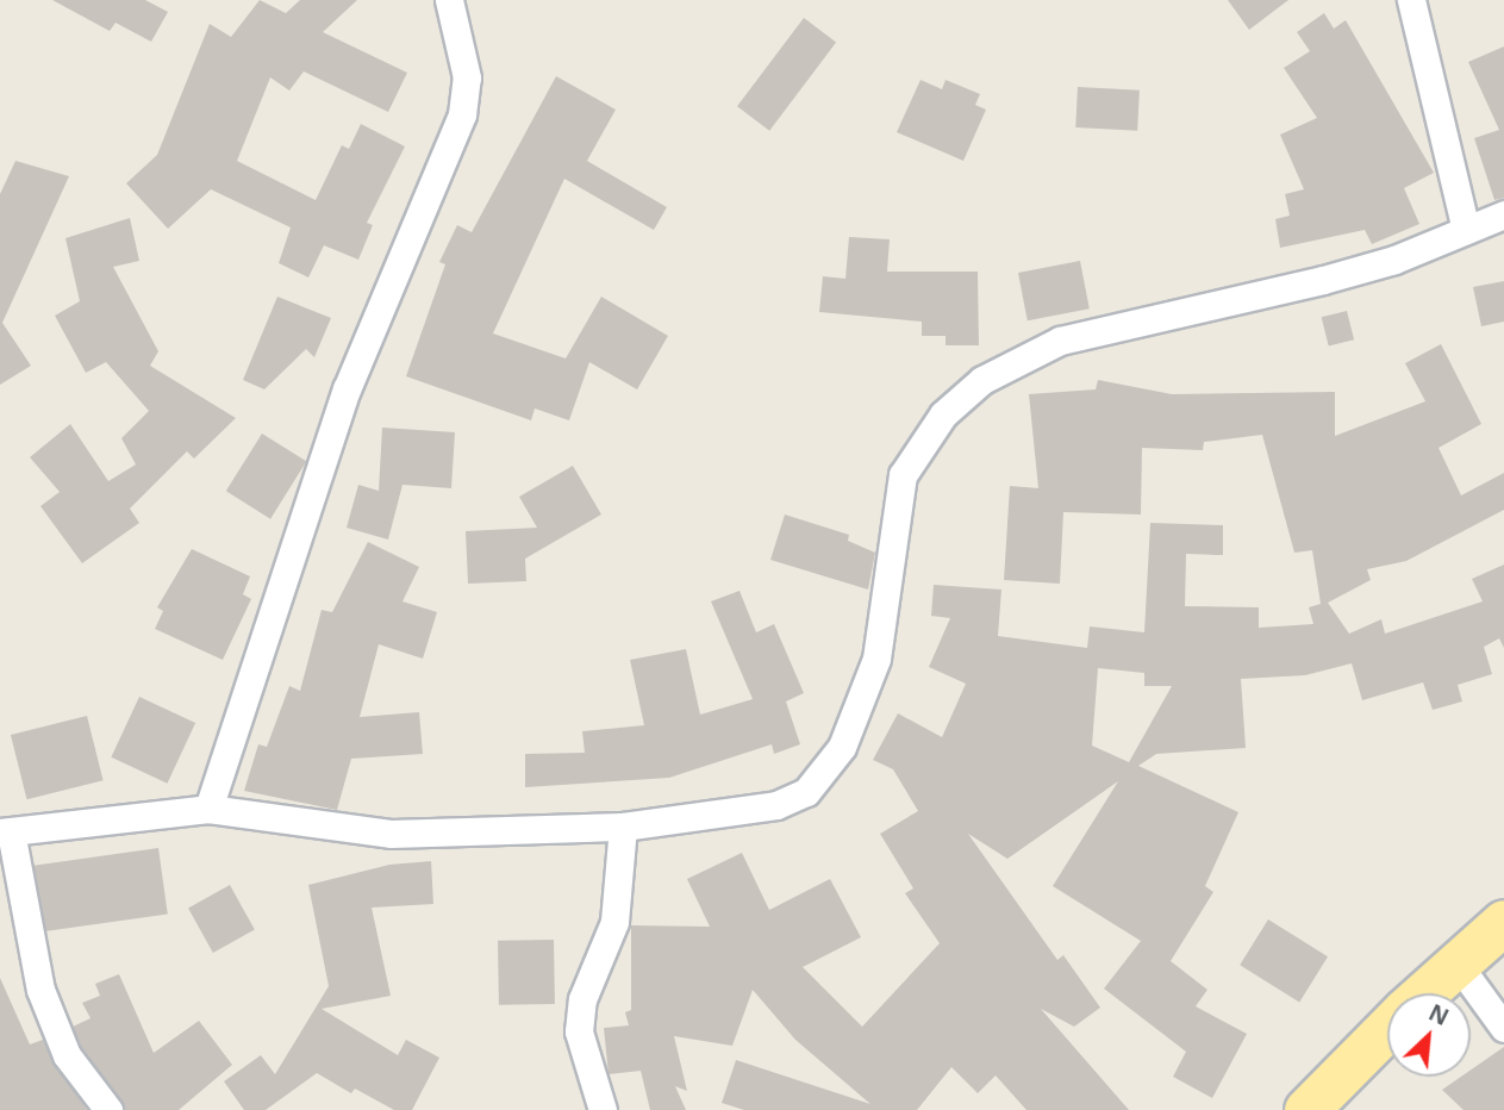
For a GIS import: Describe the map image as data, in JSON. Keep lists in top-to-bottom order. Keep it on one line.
{"north":"top right"}
